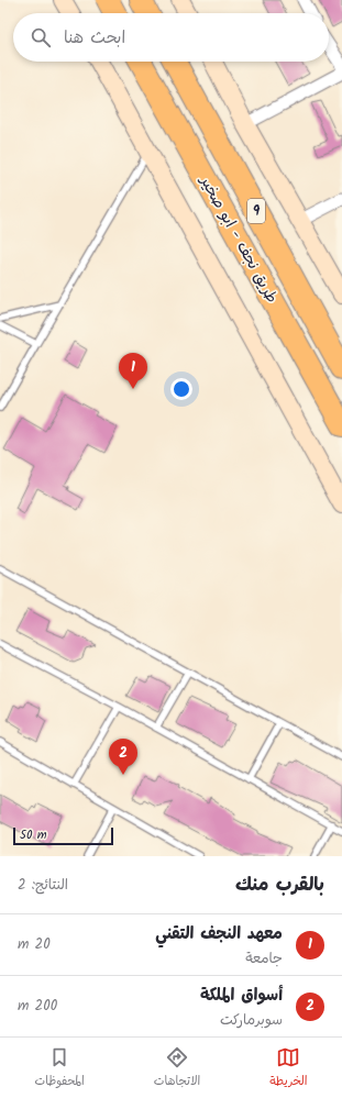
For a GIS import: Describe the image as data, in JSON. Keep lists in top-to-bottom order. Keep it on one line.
{"streets":{"highway":["9","طريق نجف - ابو صخير"]},"scale_bar":"50 m","page":{"search":"ابحث هنا","pins":["1","2"],"scale":"50 m","heading":["بالقرب منك","النتائج: 2"],"list":[{"mark":"1","name":"معهد النجف التقني","note":"جامعة","value":"20 m"},{"mark":"2","name":"أسواق الملكة","note":"سوبرماركت","value":"200 m"}],"nav":["الخريطة","الاتجاهات","المحفوظات"]}}
